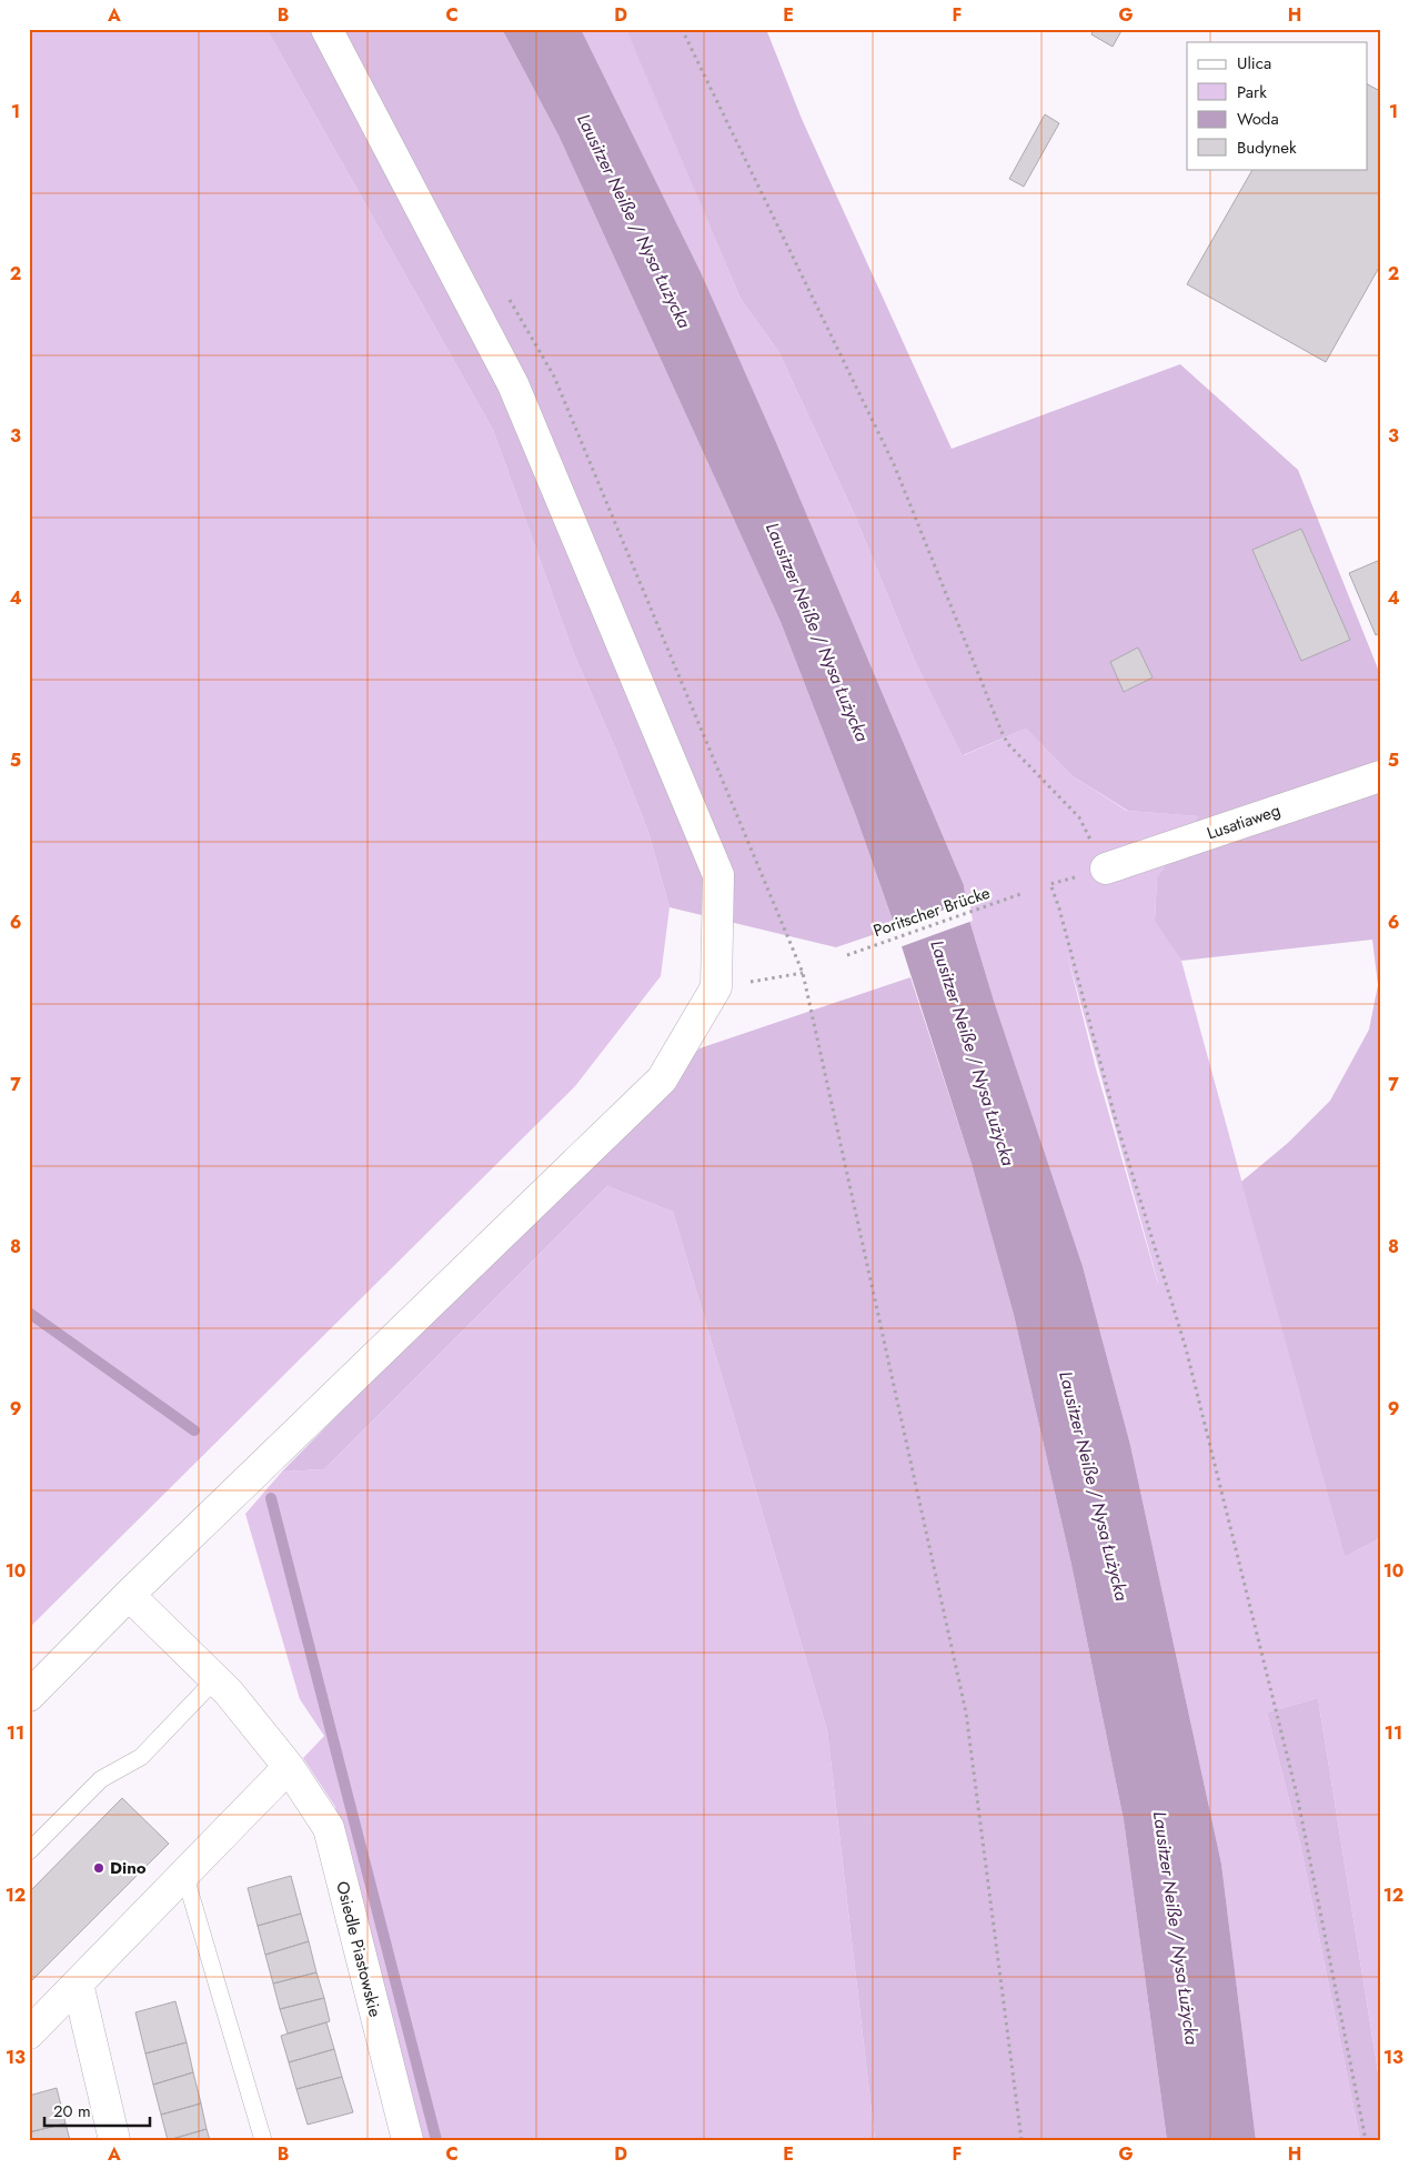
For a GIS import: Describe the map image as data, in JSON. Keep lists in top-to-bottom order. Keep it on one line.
{"streets":{"street":["Lusatiaweg","Osiedle Piastowskie"],"path":["Poritscher Brücke"]},"water":["Lausitzer Neiße / Nysa Łużycka"],"places":["Dino"],"legend":["Ulica","Park","Woda","Budynek"],"scale_bar":"20 m","grid":{"columns":["A","B","C","D","E","F","G","H"],"rows":["1","2","3","4","5","6","7","8","9","10","11","12","13"]}}
